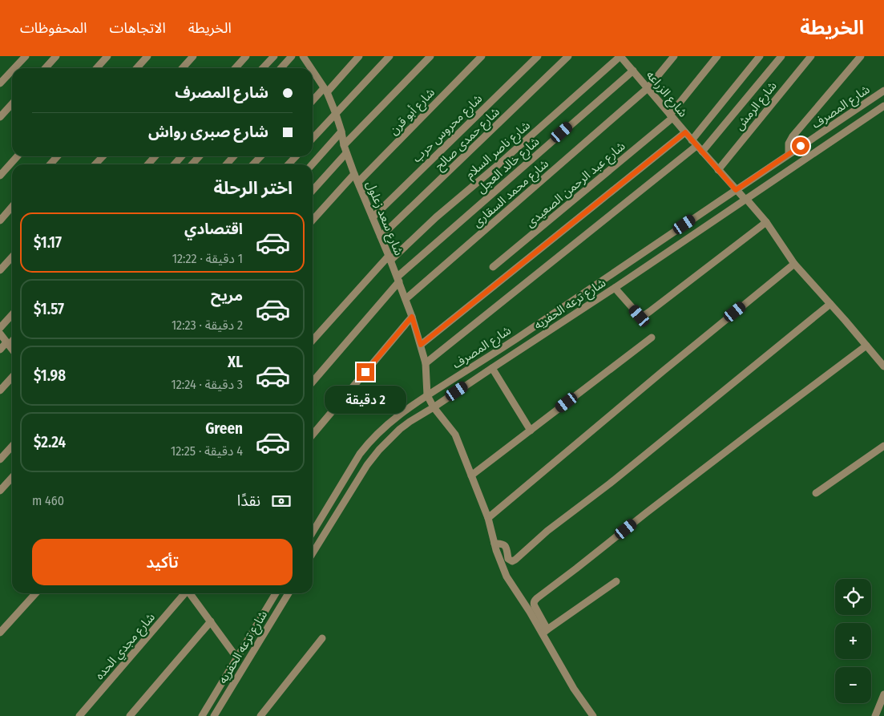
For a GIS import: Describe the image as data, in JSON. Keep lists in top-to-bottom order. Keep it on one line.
{"streets":{"street":["شارع الزراعه","شارع الرمش","شارع المصرف","شارع أبو قرن","شارع محروس حرب","شارع حمدى صالح","شارع ناصر السلام","شارع خالد العجل","شارع عبد الرحمن الصعيدى","شارع محمد السقارى","شارع سعد زعلول","شارع ترعه الحفريه","شارع مجدي الحده"]},"crossings":[["شارع الزراعه","شارع الرمش"],["شارع الزراعه","شارع المصرف"],["شارع الزراعه","شارع ناصر السلام"],["شارع الزراعه","شارع خالد العجل"],["شارع الزراعه","شارع عبد الرحمن الصعيدى"],["شارع الزراعه","شارع محمد السقارى"],["شارع الزراعه","شارع ترعه الحفريه"],["شارع المصرف","شارع سعد زعلول"],["شارع أبو قرن","شارع سعد زعلول"],["شارع محروس حرب","شارع سعد زعلول"],["شارع حمدى صالح","شارع سعد زعلول"],["شارع ناصر السلام","شارع سعد زعلول"],["شارع خالد العجل","شارع سعد زعلول"],["شارع محمد السقارى","شارع سعد زعلول"]],"page":{"header":"الخريطة","nav":["الخريطة","الاتجاهات","المحفوظات"],"banner":["شارع المصرف","شارع صبرى رواش"],"heading":"اختر الرحلة","list":[{"name":"اقتصادي","note":"1 دقيقة · 12:22","value":"$1.17"},{"name":"مريح","note":"2 دقيقة · 12:23","value":"$1.57"},{"name":"XL","note":"3 دقيقة · 12:24","value":"$1.98"},{"name":"Green","note":"4 دقيقة · 12:25","value":"$2.24"}],"bubble":"2 دقيقة","pay":["نقدًا","460 m"],"buttons":"تأكيد","map_buttons":["+","−"]}}
